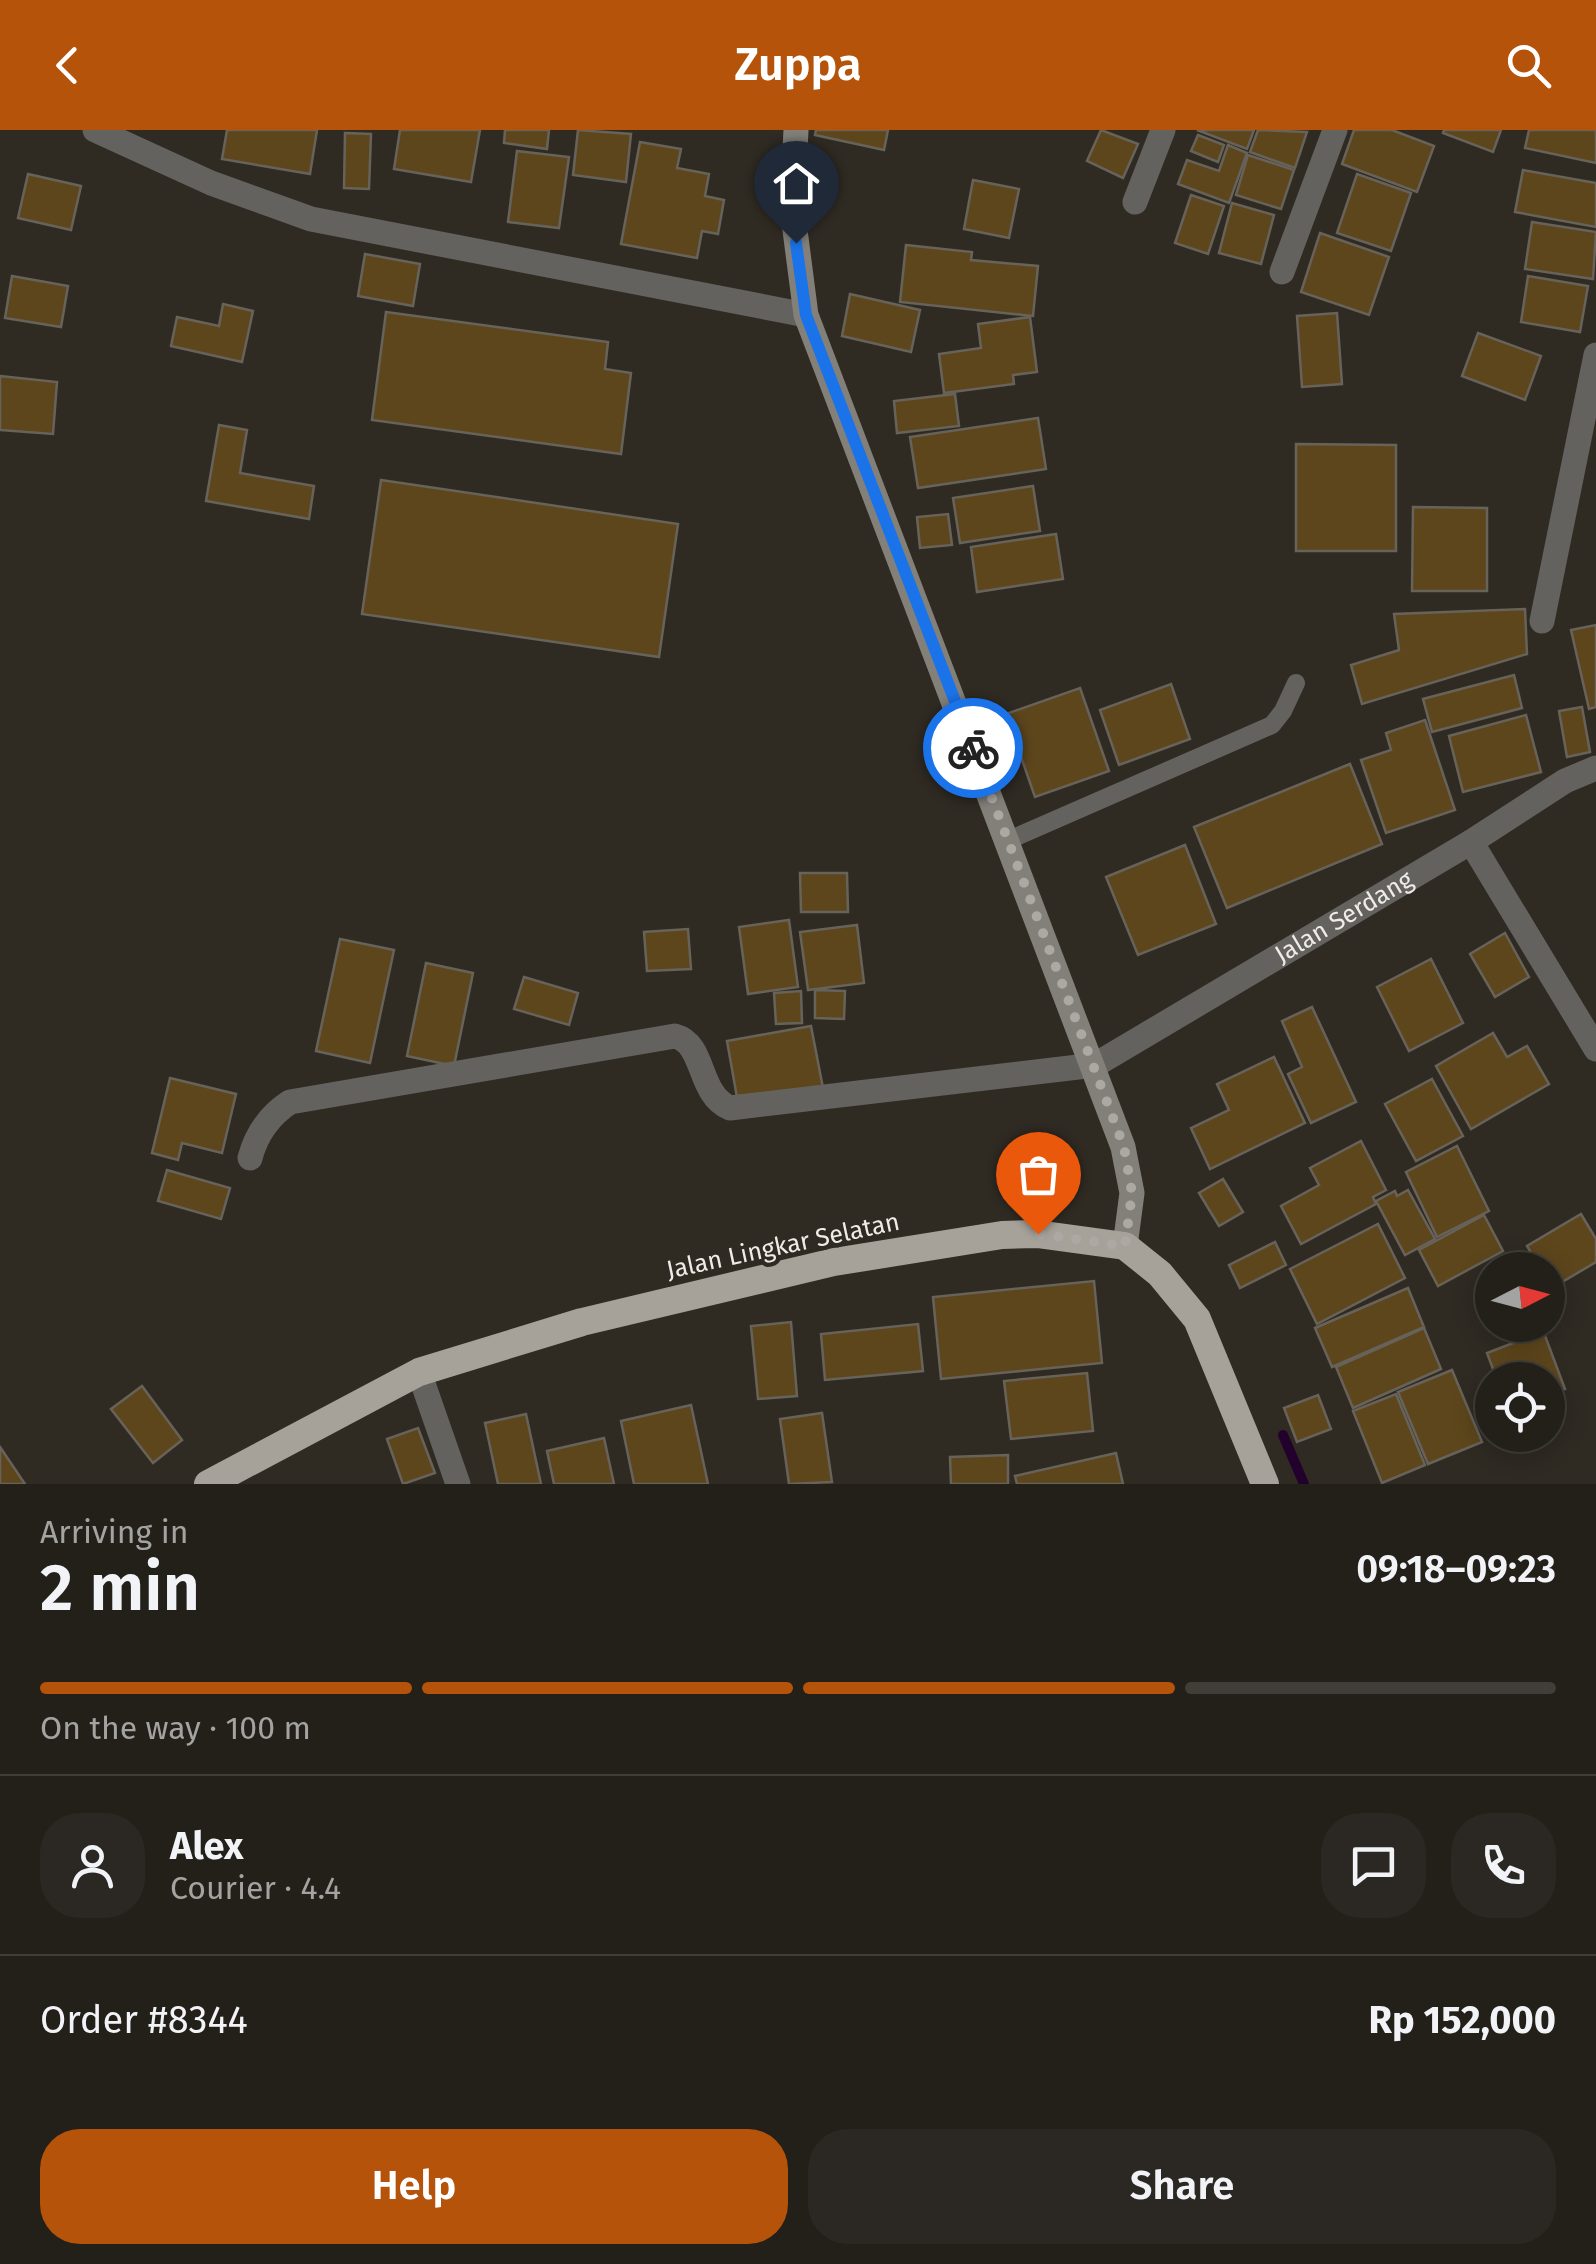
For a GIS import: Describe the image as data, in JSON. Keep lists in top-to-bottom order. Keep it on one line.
{"streets":{"highway":["Jalan Lingkar Selatan"],"street":["Jalan Serdang"]},"north":"right","page":{"header":"Zuppa","heading":["2 min","Arriving in","09:18–09:23"],"panel":["Alex","Courier · 4.4","Order #8344","Rp 152,000"],"bar":"On the way · 100 m","buttons":["Help","Share"]}}
